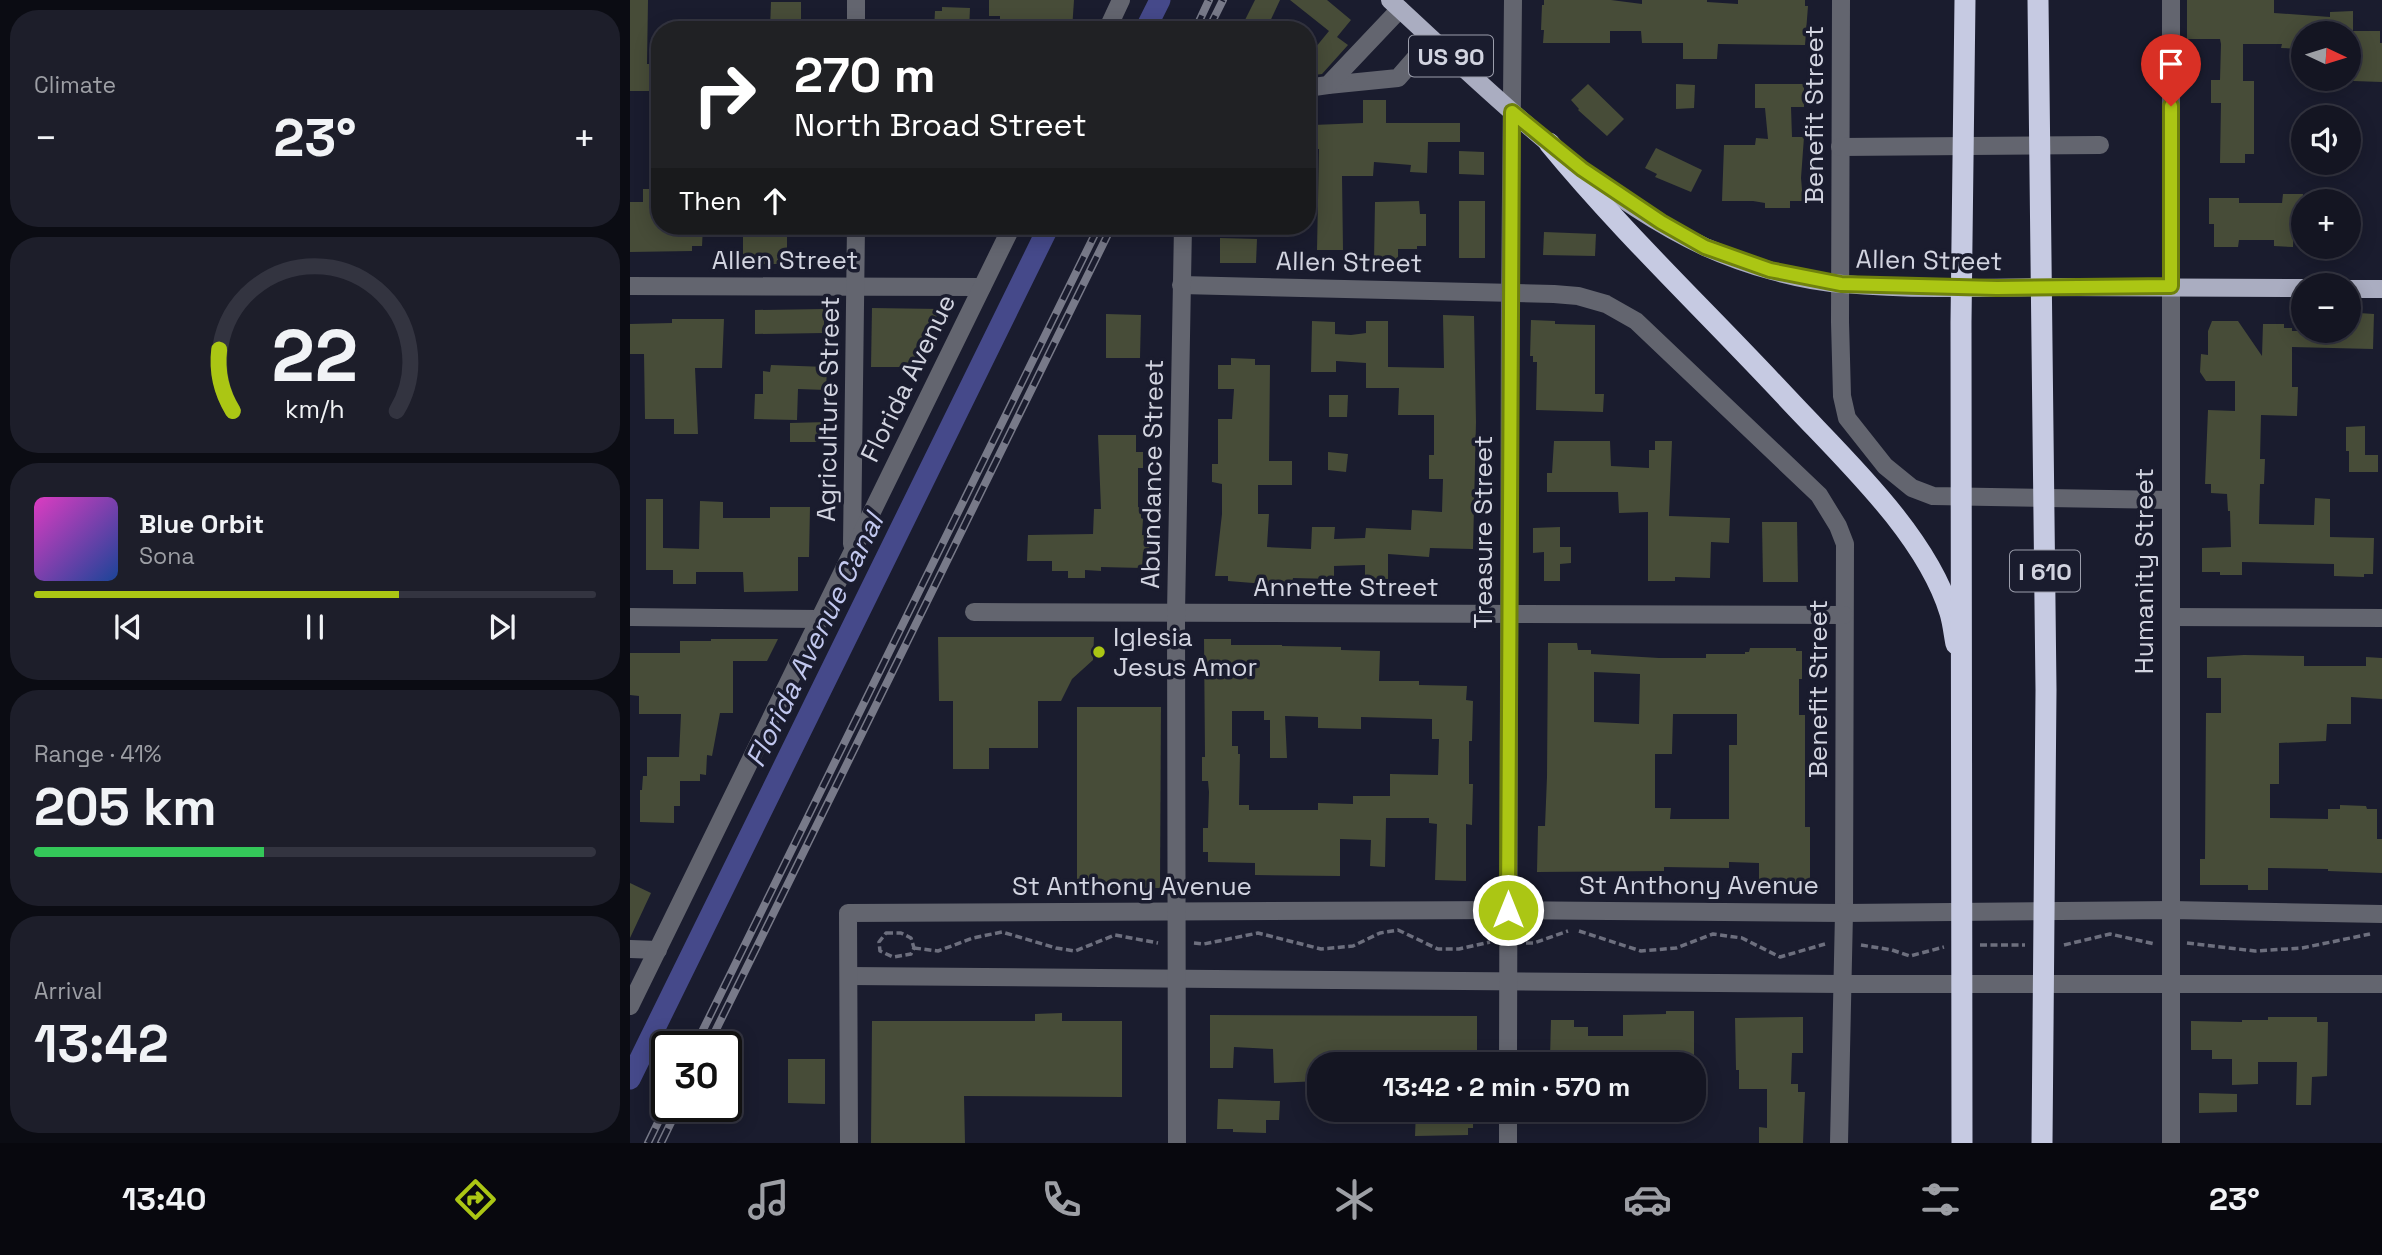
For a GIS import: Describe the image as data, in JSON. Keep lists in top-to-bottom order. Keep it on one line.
{"streets":{"highway":["I 610"],"main road":["US 90","Allen Street"],"street":["Benefit Street","Florida Avenue","Agriculture Street","Abundance Street","Treasure Street","Humanity Street","Annette Street","St Anthony Avenue"]},"crossings":[["US 90","Allen Street"],["US 90","Treasure Street"],["Benefit Street","Allen Street"],["Benefit Street","Humanity Street"],["Benefit Street","Annette Street"],["Benefit Street","St Anthony Avenue"],["Allen Street","Florida Avenue"],["Allen Street","Agriculture Street"],["Allen Street","Abundance Street"],["Allen Street","Treasure Street"],["Allen Street","Humanity Street"],["Florida Avenue","Agriculture Street"],["Abundance Street","Annette Street"],["Abundance Street","St Anthony Avenue"],["Treasure Street","Annette Street"],["Treasure Street","St Anthony Avenue"],["Humanity Street","St Anthony Avenue"]],"water":["Florida Avenue Canal"],"places":["Iglesia Jesus Amor"],"north":"right","page":{"tile":["Climate",["Range · 41%","205 km"],["Arrival","13:42"]],"map_buttons":["+","−"],"turn":["270 m","North Broad Street"],"heat":["−","23°","+"],"then":"Then","song":["Blue Orbit","Sona"],"limit":"30","trip":"13:42 · 2 min · 570 m","tabs":["13:40","23°"],"gauge":["22","km/h"]}}
